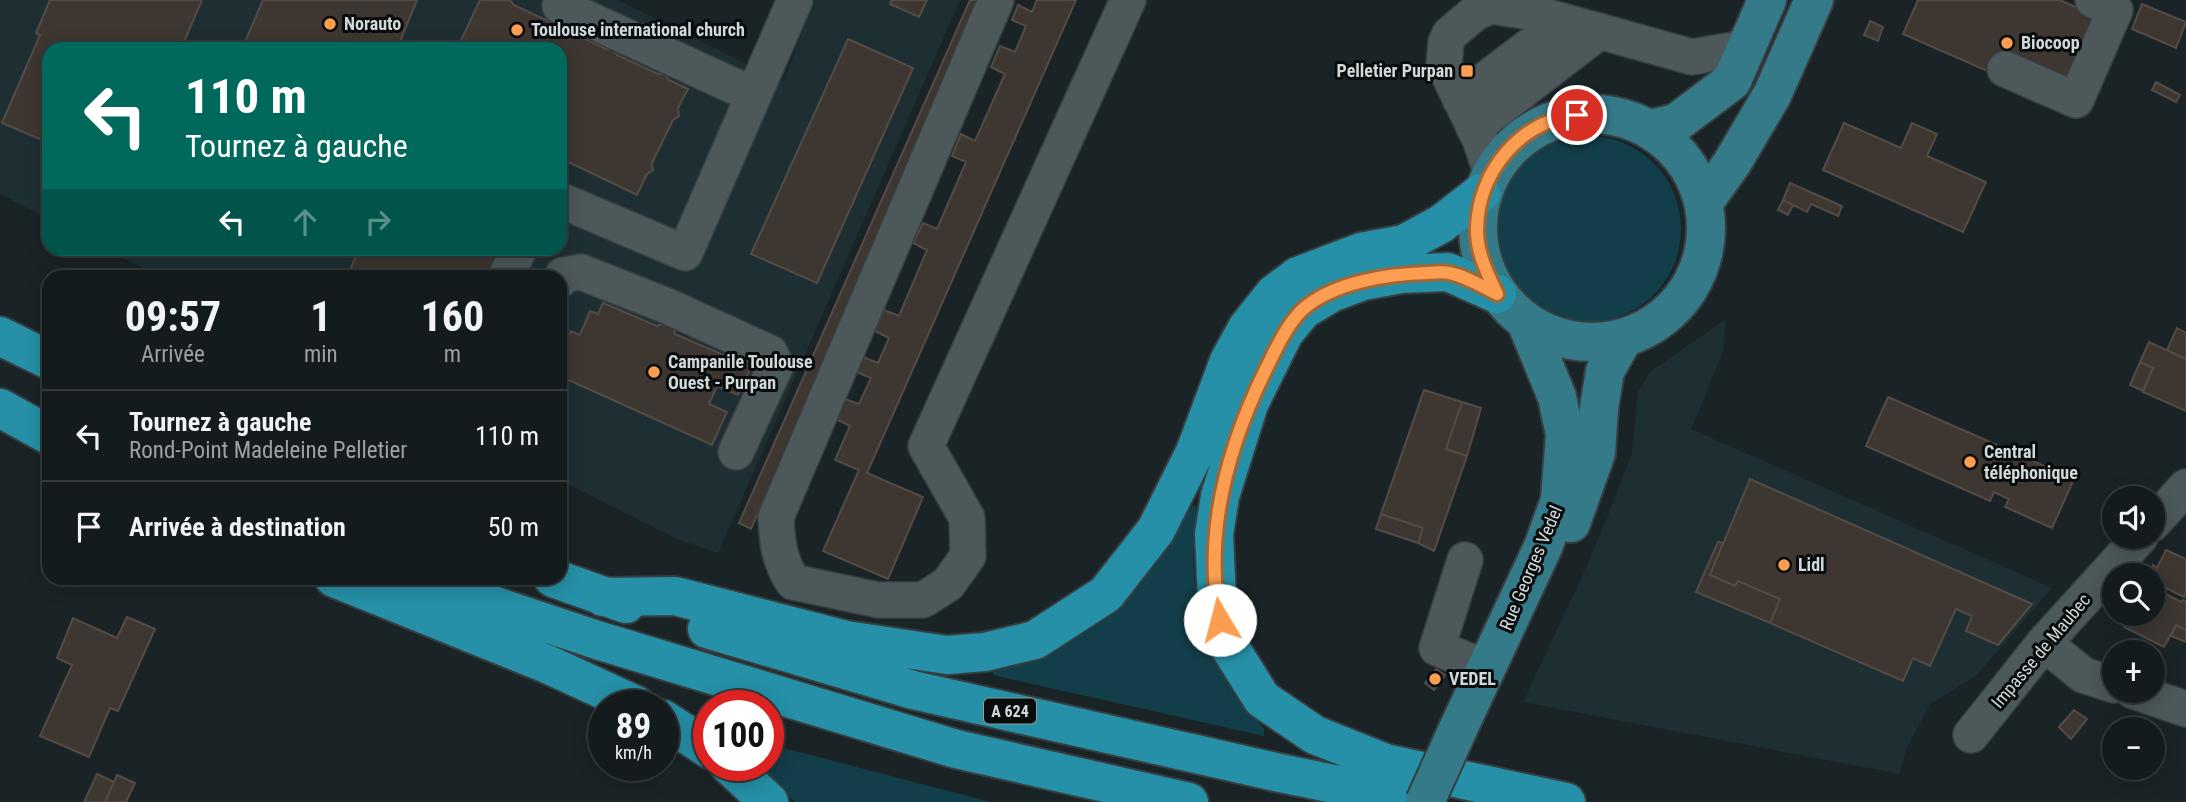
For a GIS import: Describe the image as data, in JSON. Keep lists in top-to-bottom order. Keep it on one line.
{"streets":{"highway":["A 624"],"main road":["Rue Georges Vedel"],"street":["Impasse de Maubec"]},"crossings":[["Rue Georges Vedel","A 624"]],"places":{"other":["Norauto","Toulouse international church","Biocoop","Campanile Toulouse Ouest - Purpan","Central téléphonique","Lidl","VEDEL"],"transit":["Pelletier Purpan"]},"page":{"turn":["110 m","Tournez à gauche"],"eta":["09:57","Arrivée","1","min","160","m"],"list":[{"name":"Tournez à gauche","note":"Rond-Point Madeleine Pelletier","value":"110 m"},{"name":"Arrivée à destination","value":"50 m"}],"map_buttons":["+","−"],"speed":"89 km/h","limit":"100"}}
